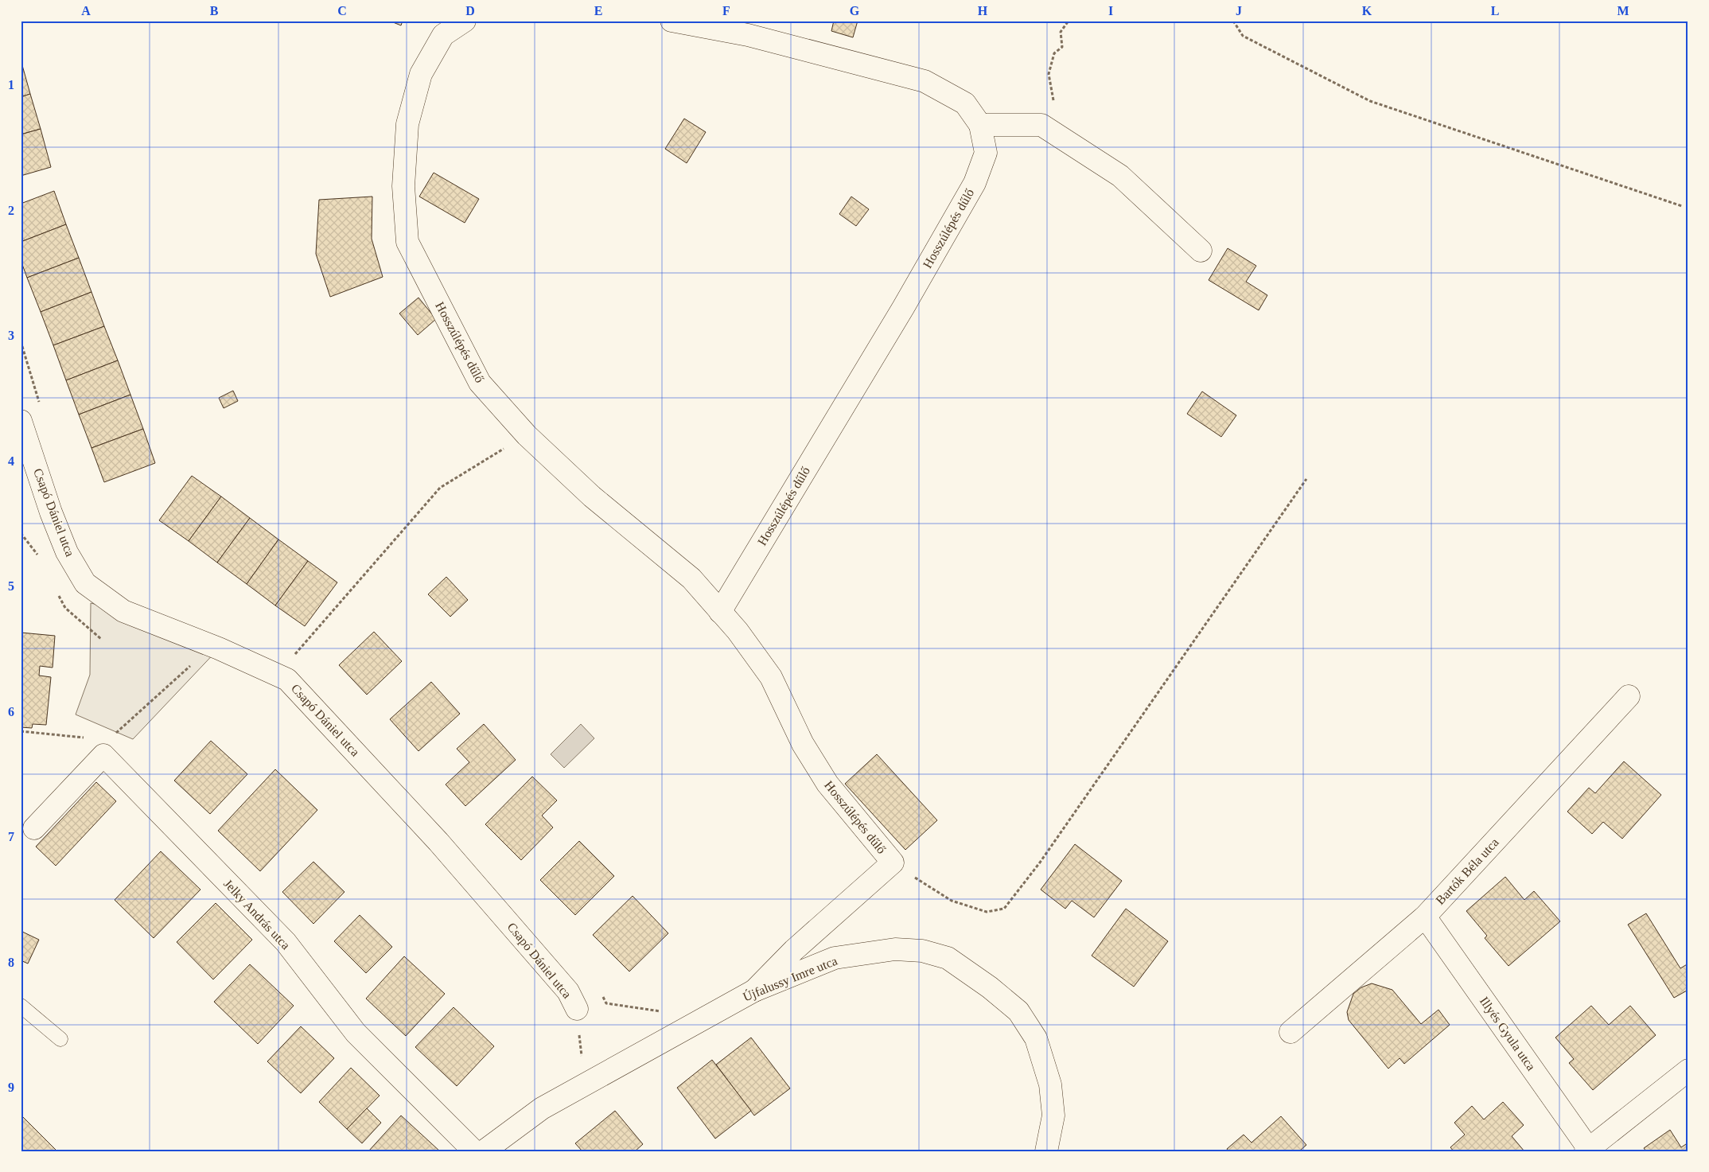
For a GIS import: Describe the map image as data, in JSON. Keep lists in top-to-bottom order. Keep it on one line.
{"streets":{"street":["Hosszúlépés dűlő","Csapó Dániel utca","Bartók Béla utca","Jelky András utca","Újfalussy Imre utca","Illyés Gyula utca"]},"crossings":[["Hosszúlépés dűlő","Újfalussy Imre utca"],["Bartók Béla utca","Illyés Gyula utca"]],"grid":{"columns":["A","B","C","D","E","F","G","H","I","J","K","L","M"],"rows":["1","2","3","4","5","6","7","8","9"]}}
